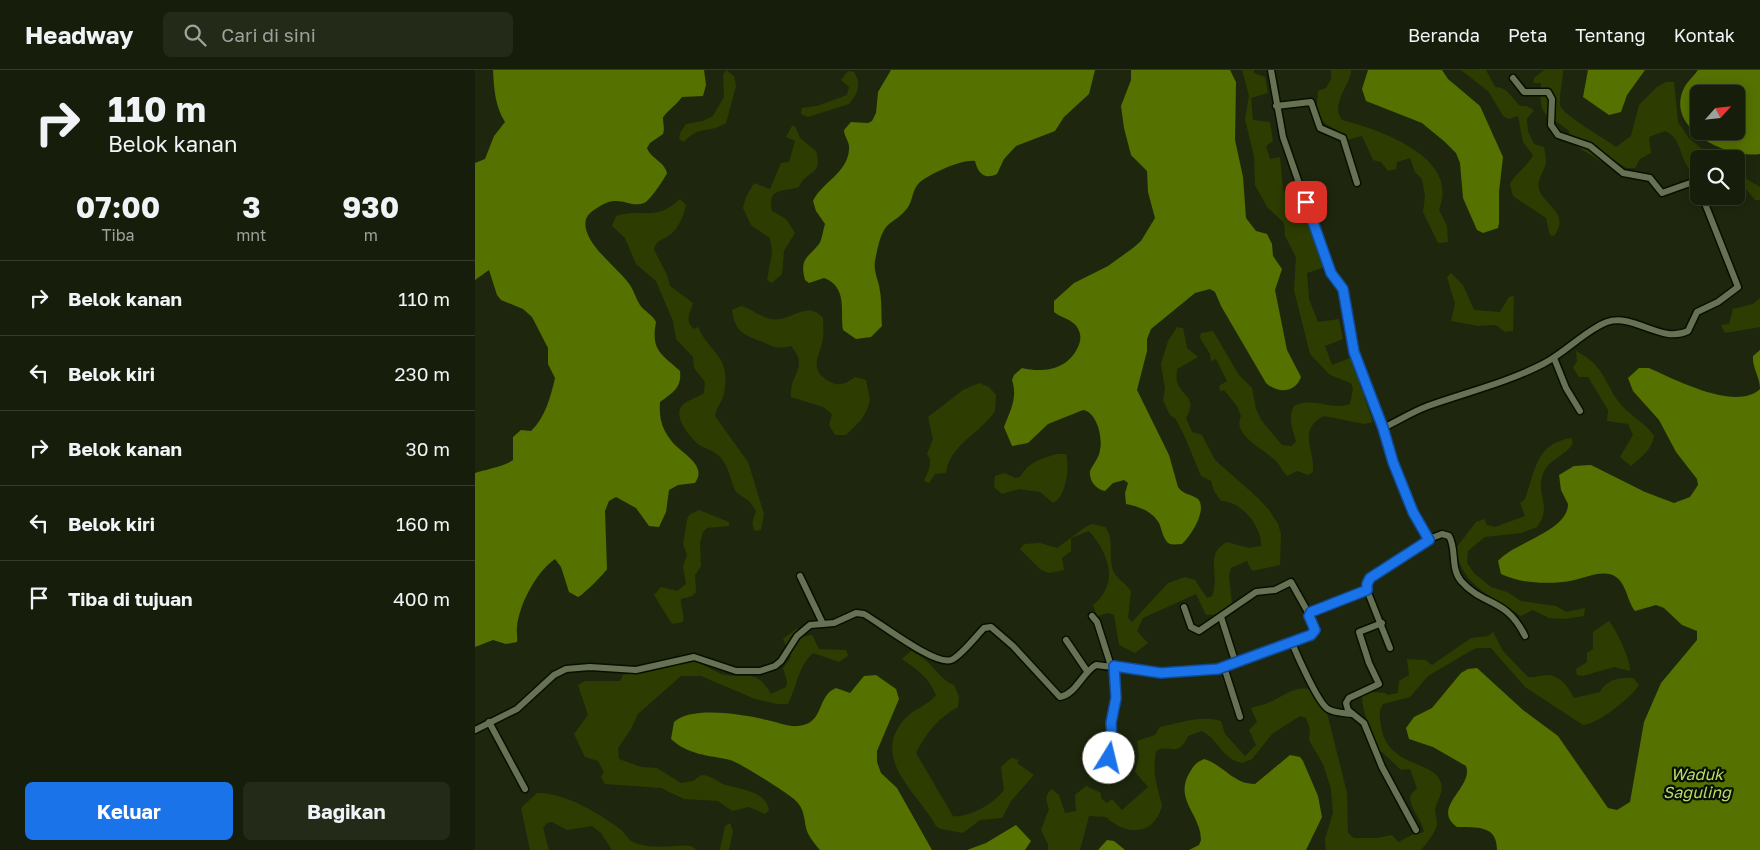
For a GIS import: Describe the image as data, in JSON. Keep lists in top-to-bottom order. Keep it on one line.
{"water":["Waduk Saguling"],"north":"top right","page":{"header":"Headway","search":"Cari di sini","nav":["Beranda","Peta","Tentang","Kontak"],"turn":["110 m","Belok kanan"],"eta":["07:00","Tiba","3","mnt","930","m"],"list":[{"name":"Belok kanan","value":"110 m"},{"name":"Belok kiri","value":"230 m"},{"name":"Belok kanan","value":"30 m"},{"name":"Belok kiri","value":"160 m"},{"name":"Tiba di tujuan","value":"400 m"}],"buttons":["Keluar","Bagikan"]}}
